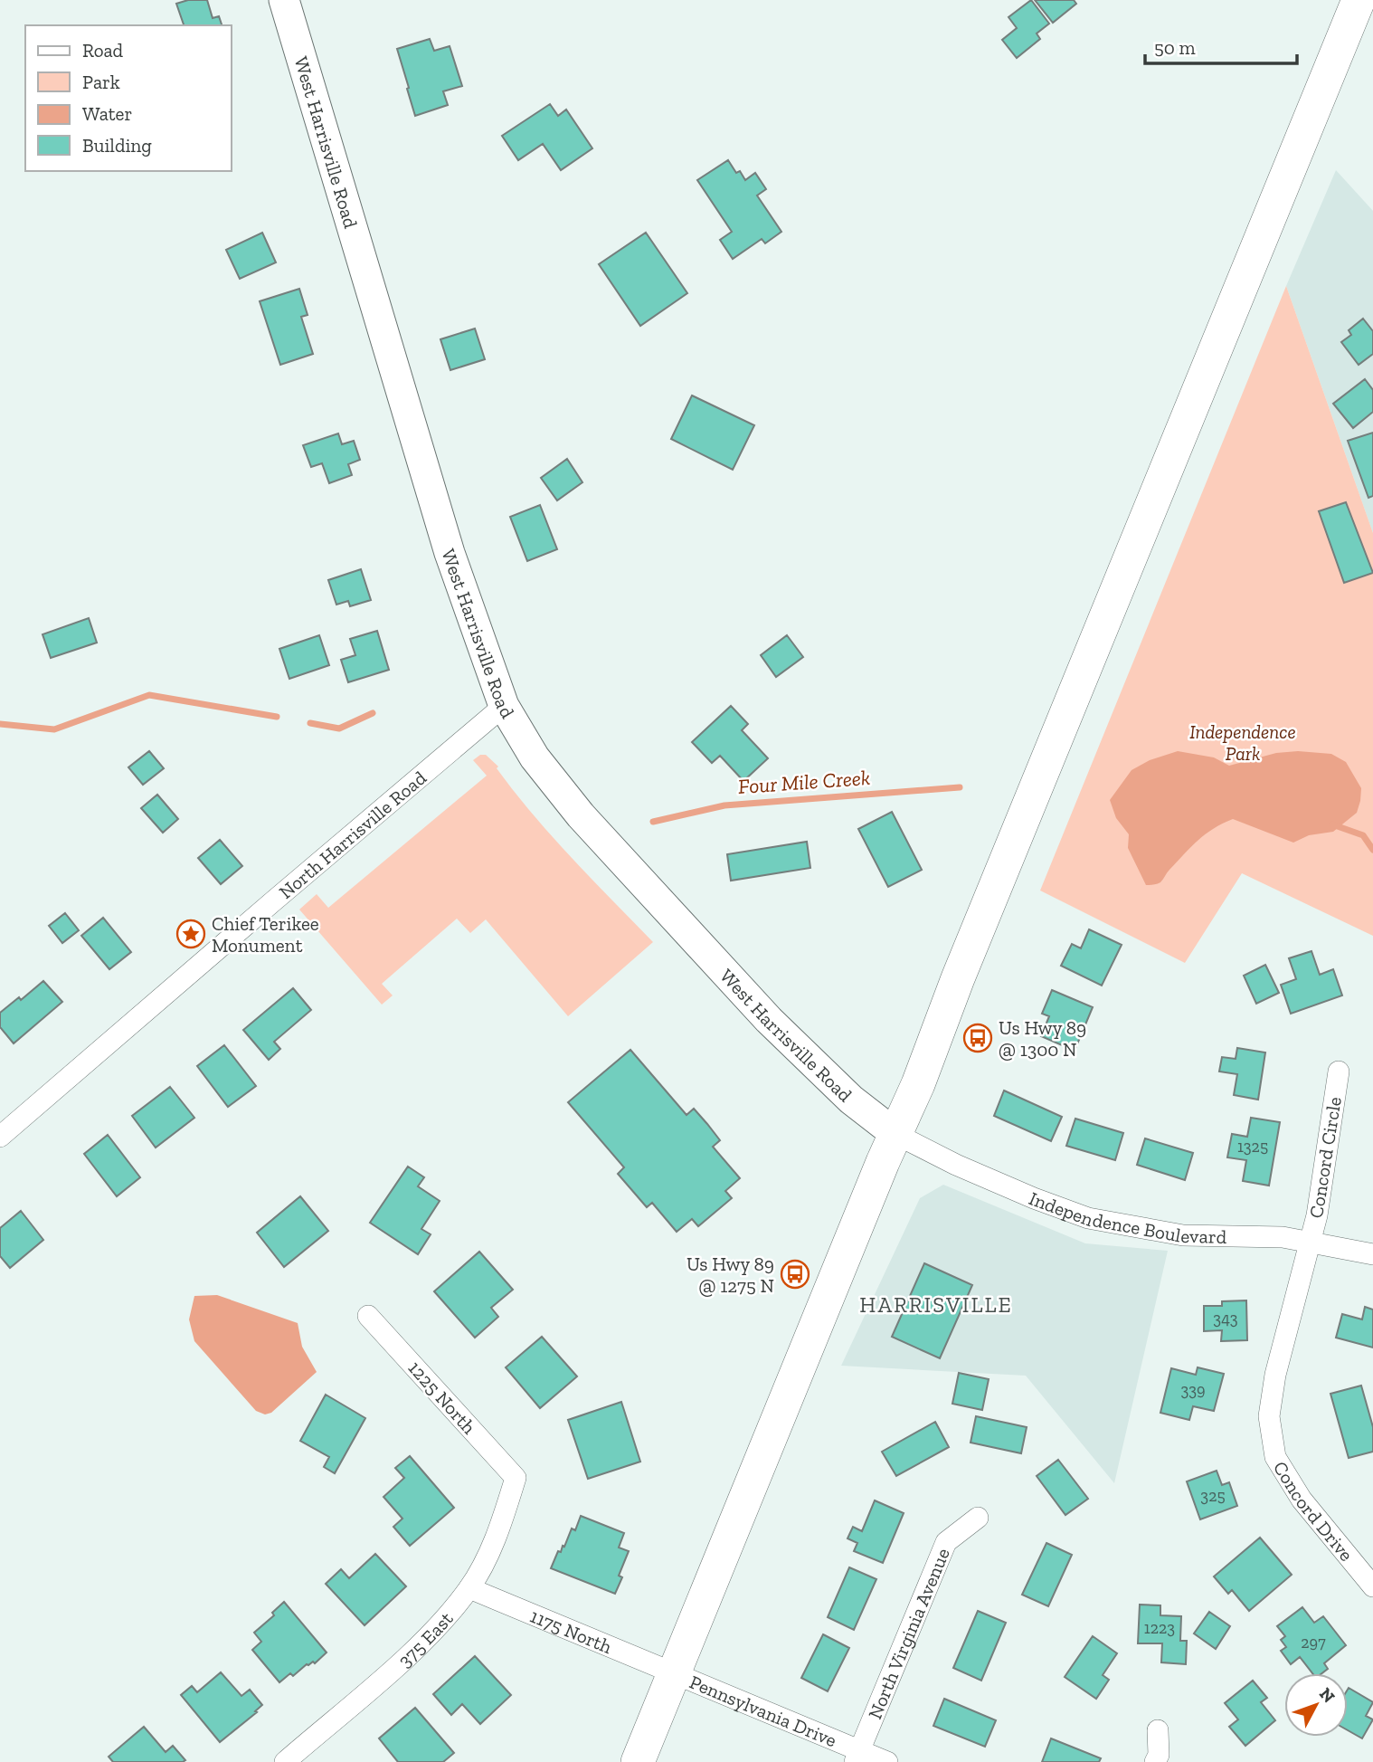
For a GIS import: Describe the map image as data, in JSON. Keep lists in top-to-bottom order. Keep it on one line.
{"streets":{"main road":["West Harrisville Road"],"street":["North Harrisville Road","Concord Circle","Independence Boulevard","1225 North","Concord Drive","1175 North","North Virginia Avenue","375 East","Pennsylvania Drive"]},"crossings":[["West Harrisville Road","North Harrisville Road"],["West Harrisville Road","Independence Boulevard"],["Concord Circle","Independence Boulevard"],["Concord Circle","Concord Drive"],["Independence Boulevard","Concord Drive"],["1225 North","375 East"],["1175 North","375 East"],["1175 North","Pennsylvania Drive"],["North Virginia Avenue","Pennsylvania Drive"]],"districts":["HARRISVILLE"],"water":["Four Mile Creek"],"parks":["Independence Park"],"places":{"place":["Chief Terikee Monument"],"bus stop":["Us Hwy 89 @ 1300 N","Us Hwy 89 @ 1275 N"]},"house_numbers":["1325","343","339","325","1223","297"],"legend":["Road","Park","Water","Building"],"scale_bar":"50 m","north":"top right"}
